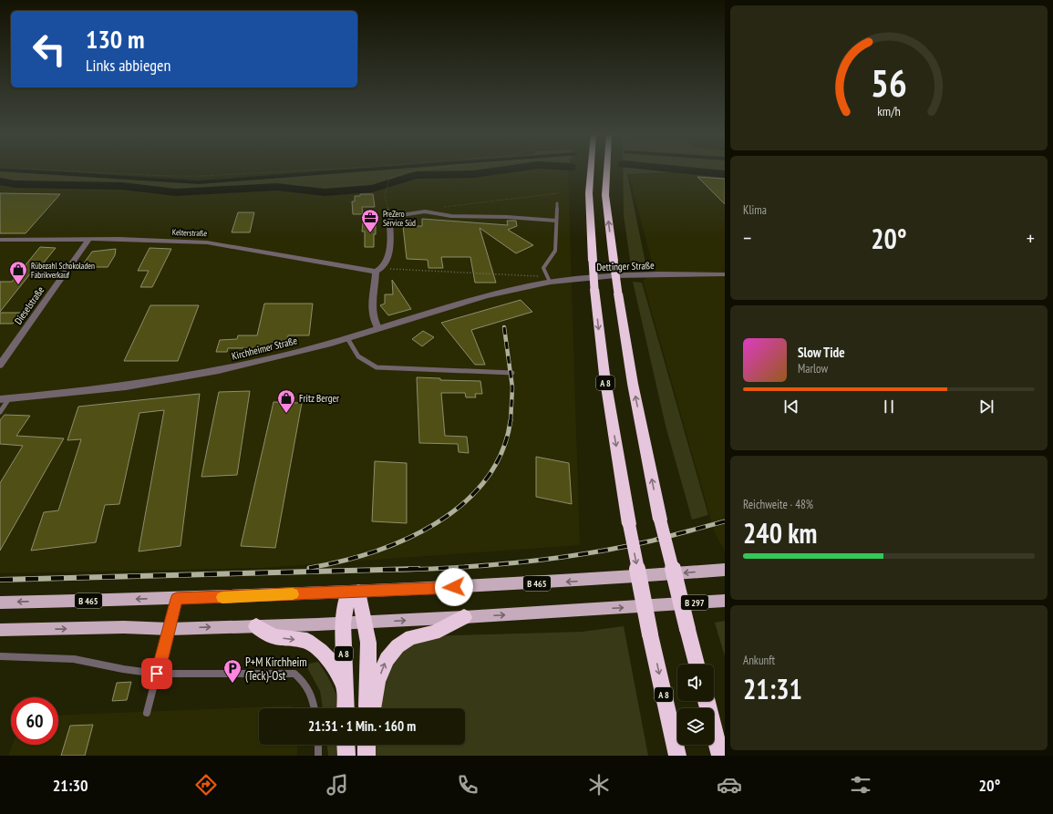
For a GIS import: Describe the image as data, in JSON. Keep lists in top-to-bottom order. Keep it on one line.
{"streets":{"highway":["A 8"],"main road":["B 465","B 297"],"street":["Kelterstraße","Dettinger Straße","Dieselstraße","Kirchheimer Straße"]},"crossings":[["Kelterstraße","Dieselstraße"],["Dettinger Straße","Kirchheimer Straße"],["A 8","B 465"]],"places":{"office":["PreZero Service Süd"],"shop":["Rübezahl Schokoladen Fabrikverkauf","Fritz Berger"],"parking":["P+M Kirchheim (Teck)-Ost"]},"page":{"turn":["130 m","Links abbiegen"],"tile":["Klima",["Reichweite · 48%","240 km"],["Ankunft","21:31"]],"heat":["−","20°","+"],"song":["Slow Tide","Marlow"],"limit":"60","trip":"21:31 · 1 Min. · 160 m","tabs":["21:30","20°"],"gauge":["56","km/h"]}}
